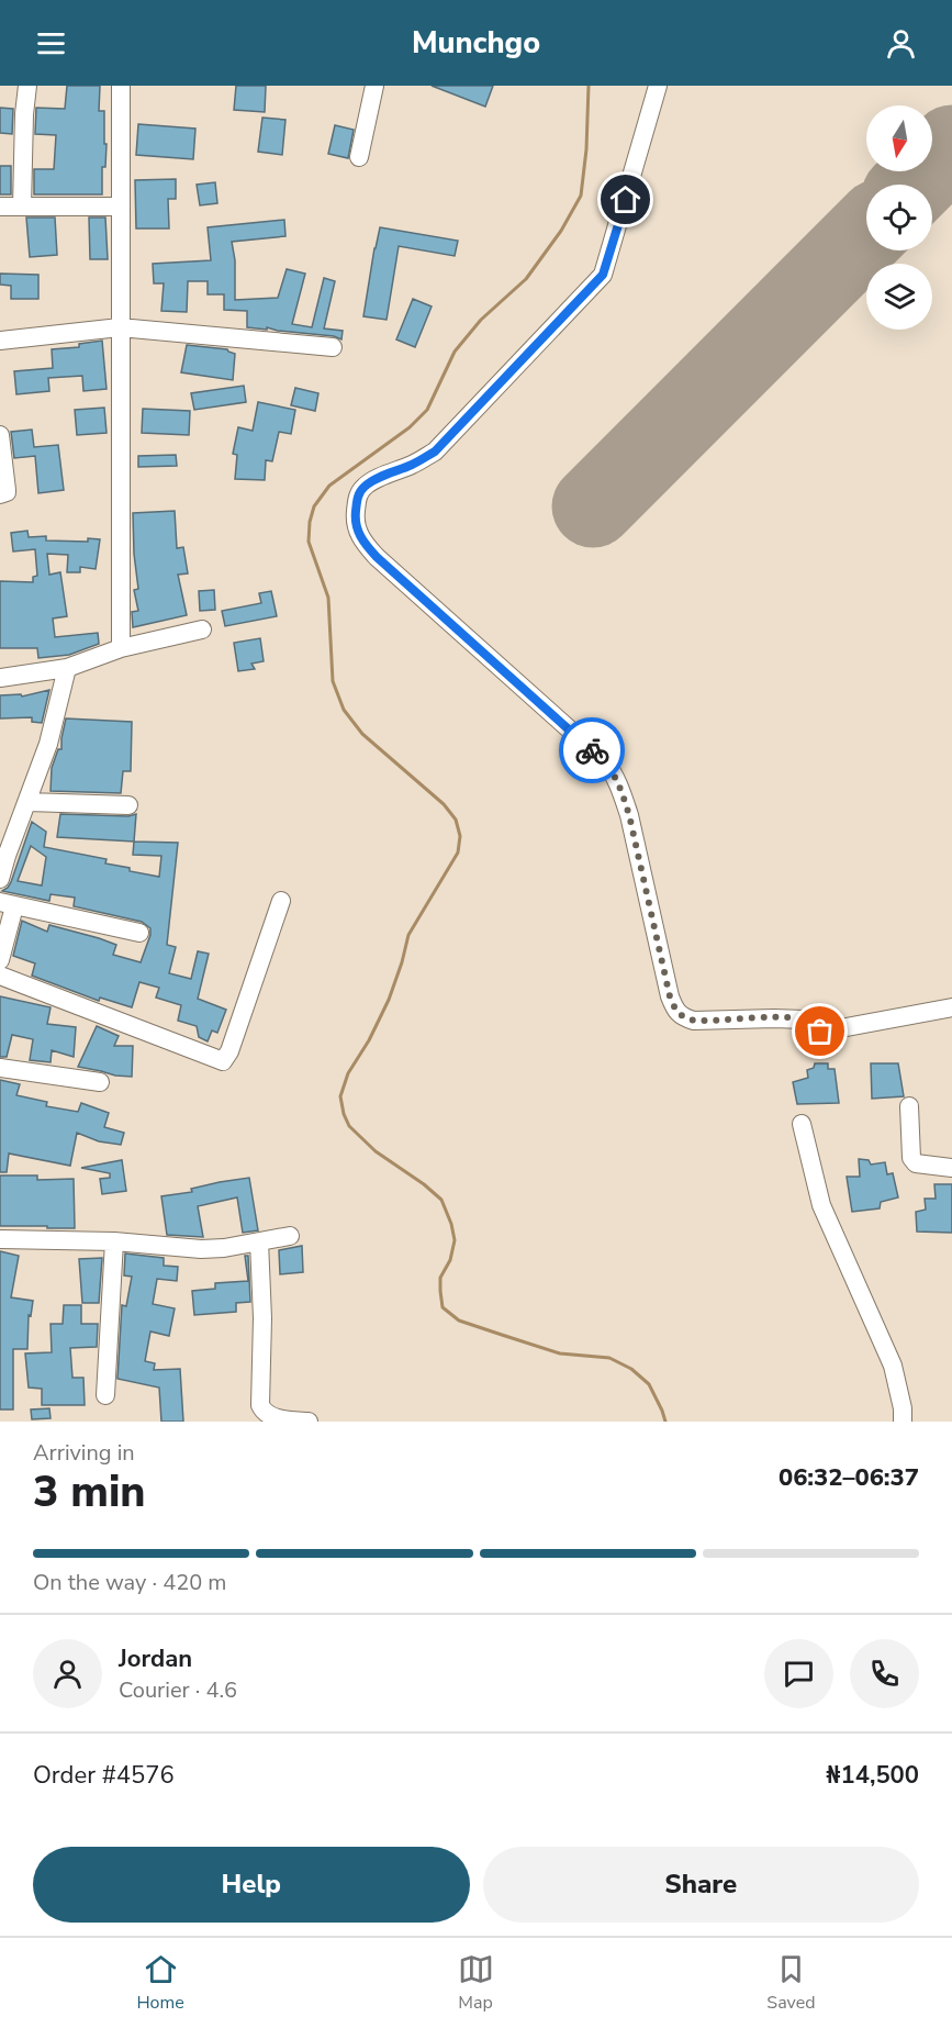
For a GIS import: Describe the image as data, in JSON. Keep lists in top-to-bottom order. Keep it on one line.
{"north":"bottom","page":{"header":"Munchgo","heading":["3 min","Arriving in","06:32–06:37"],"panel":["Jordan","Courier · 4.6","Order #4576","₦14,500"],"bar":"On the way · 420 m","buttons":["Help","Share"],"tabs":["Home","Map","Saved"]}}
